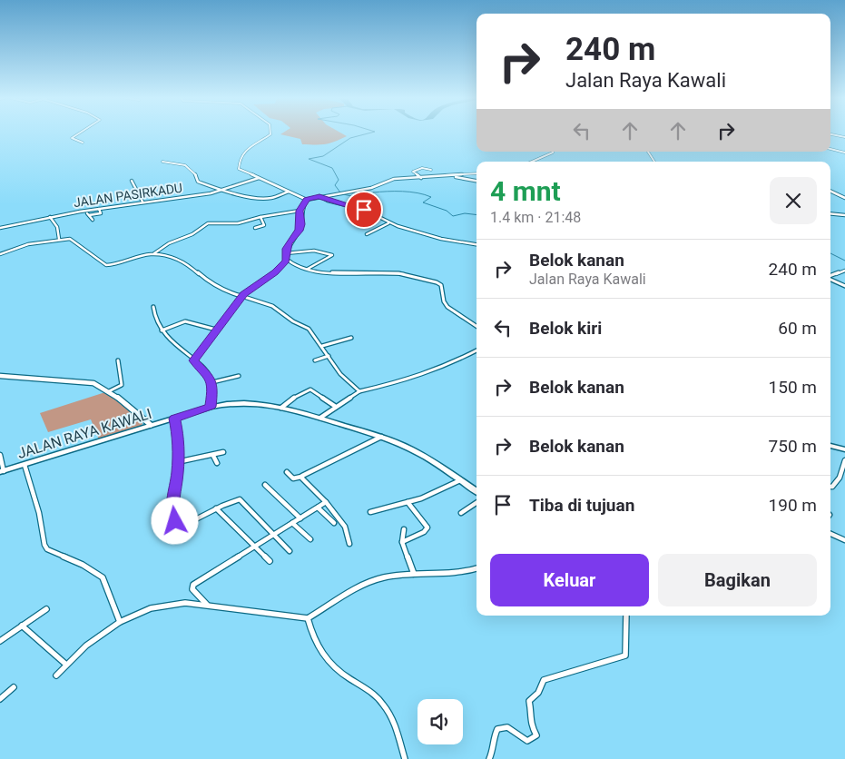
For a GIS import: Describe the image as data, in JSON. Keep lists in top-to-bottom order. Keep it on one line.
{"streets":{"highway":["JALAN RAYA KAWALI"],"street":["JALAN PASIRKADU"]},"page":{"turn":["240 m","Jalan Raya Kawali"],"heading":["4 mnt","1.4 km · 21:48"],"list":[{"name":"Belok kanan","note":"Jalan Raya Kawali","value":"240 m"},{"name":"Belok kiri","value":"60 m"},{"name":"Belok kanan","value":"150 m"},{"name":"Belok kanan","value":"750 m"},{"name":"Tiba di tujuan","value":"190 m"}],"buttons":["Keluar","Bagikan"]}}
